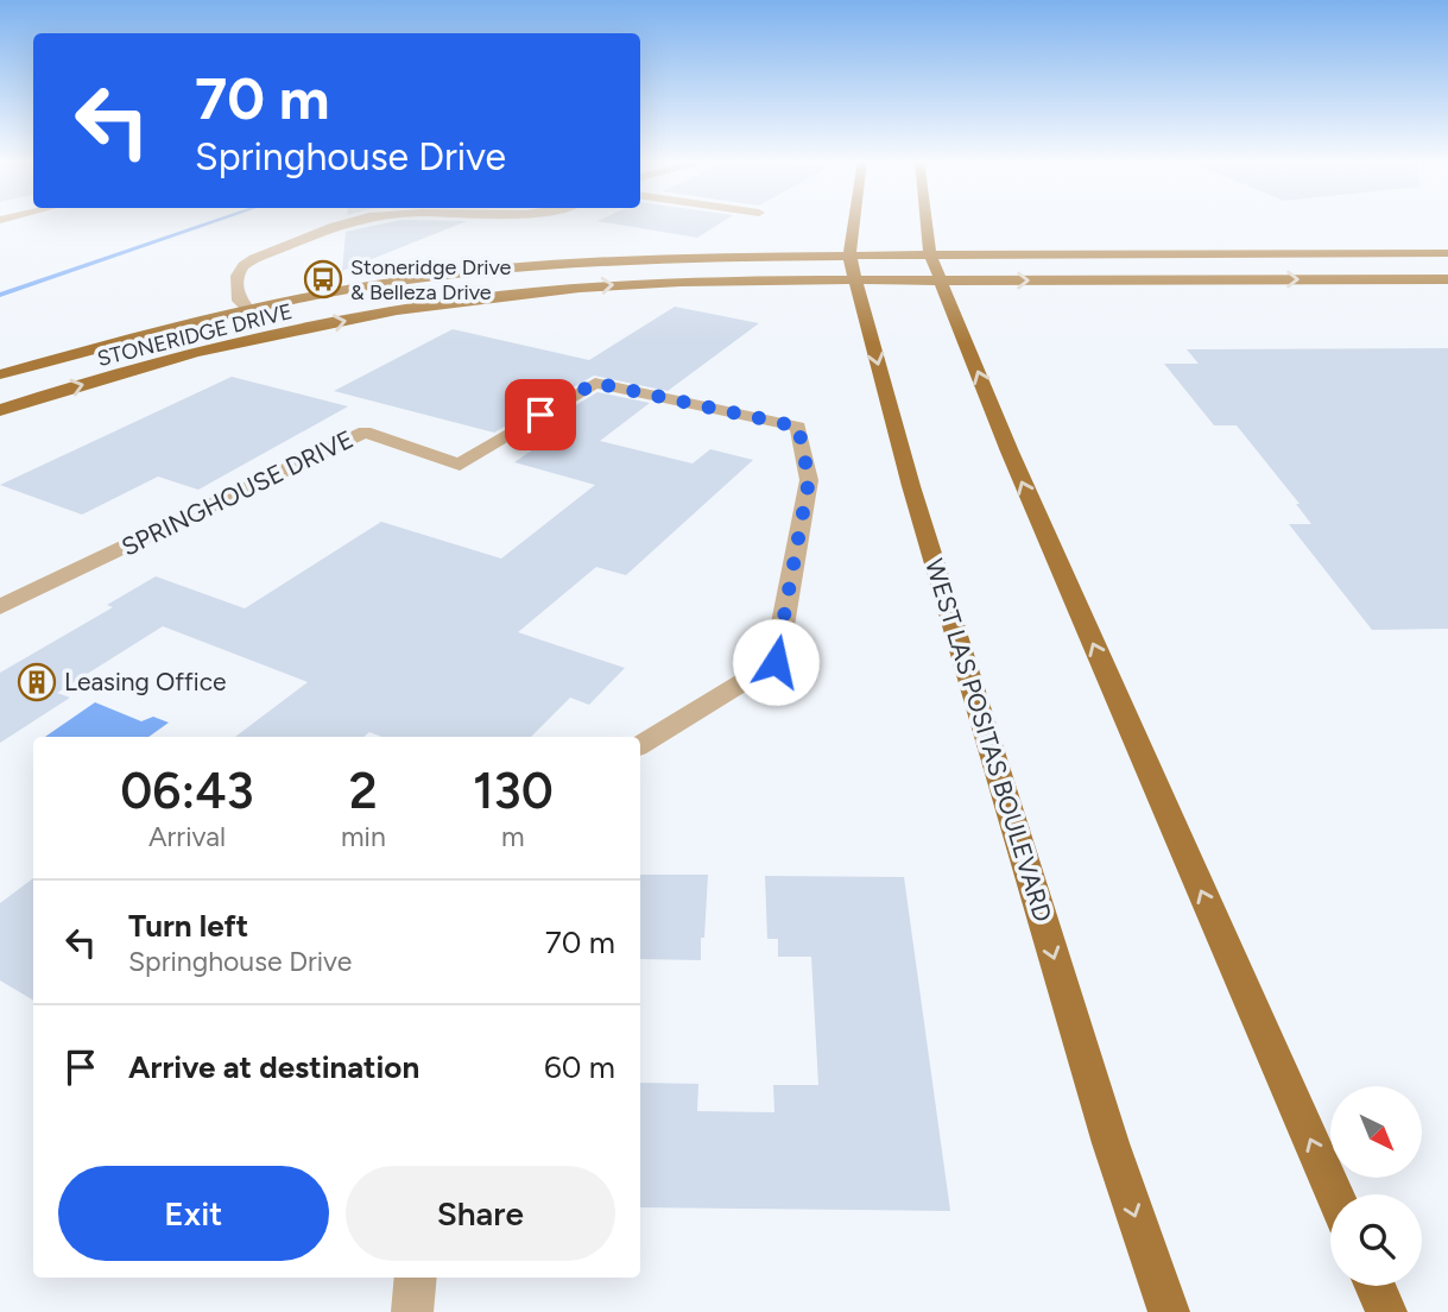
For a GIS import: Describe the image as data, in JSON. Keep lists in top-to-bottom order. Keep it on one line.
{"streets":{"main road":["STONERIDGE DRIVE","WEST LAS POSITAS BOULEVARD"],"street":["SPRINGHOUSE DRIVE"]},"crossings":[["STONERIDGE DRIVE","WEST LAS POSITAS BOULEVARD"]],"places":{"bus stop":["Stoneridge Drive & Belleza Drive"],"building":["Leasing Office"]},"north":"bottom right","page":{"turn":["70 m","Springhouse Drive"],"eta":["06:43","Arrival","2","min","130","m"],"list":[{"name":"Turn left","note":"Springhouse Drive","value":"70 m"},{"name":"Arrive at destination","value":"60 m"}],"buttons":["Exit","Share"]}}
